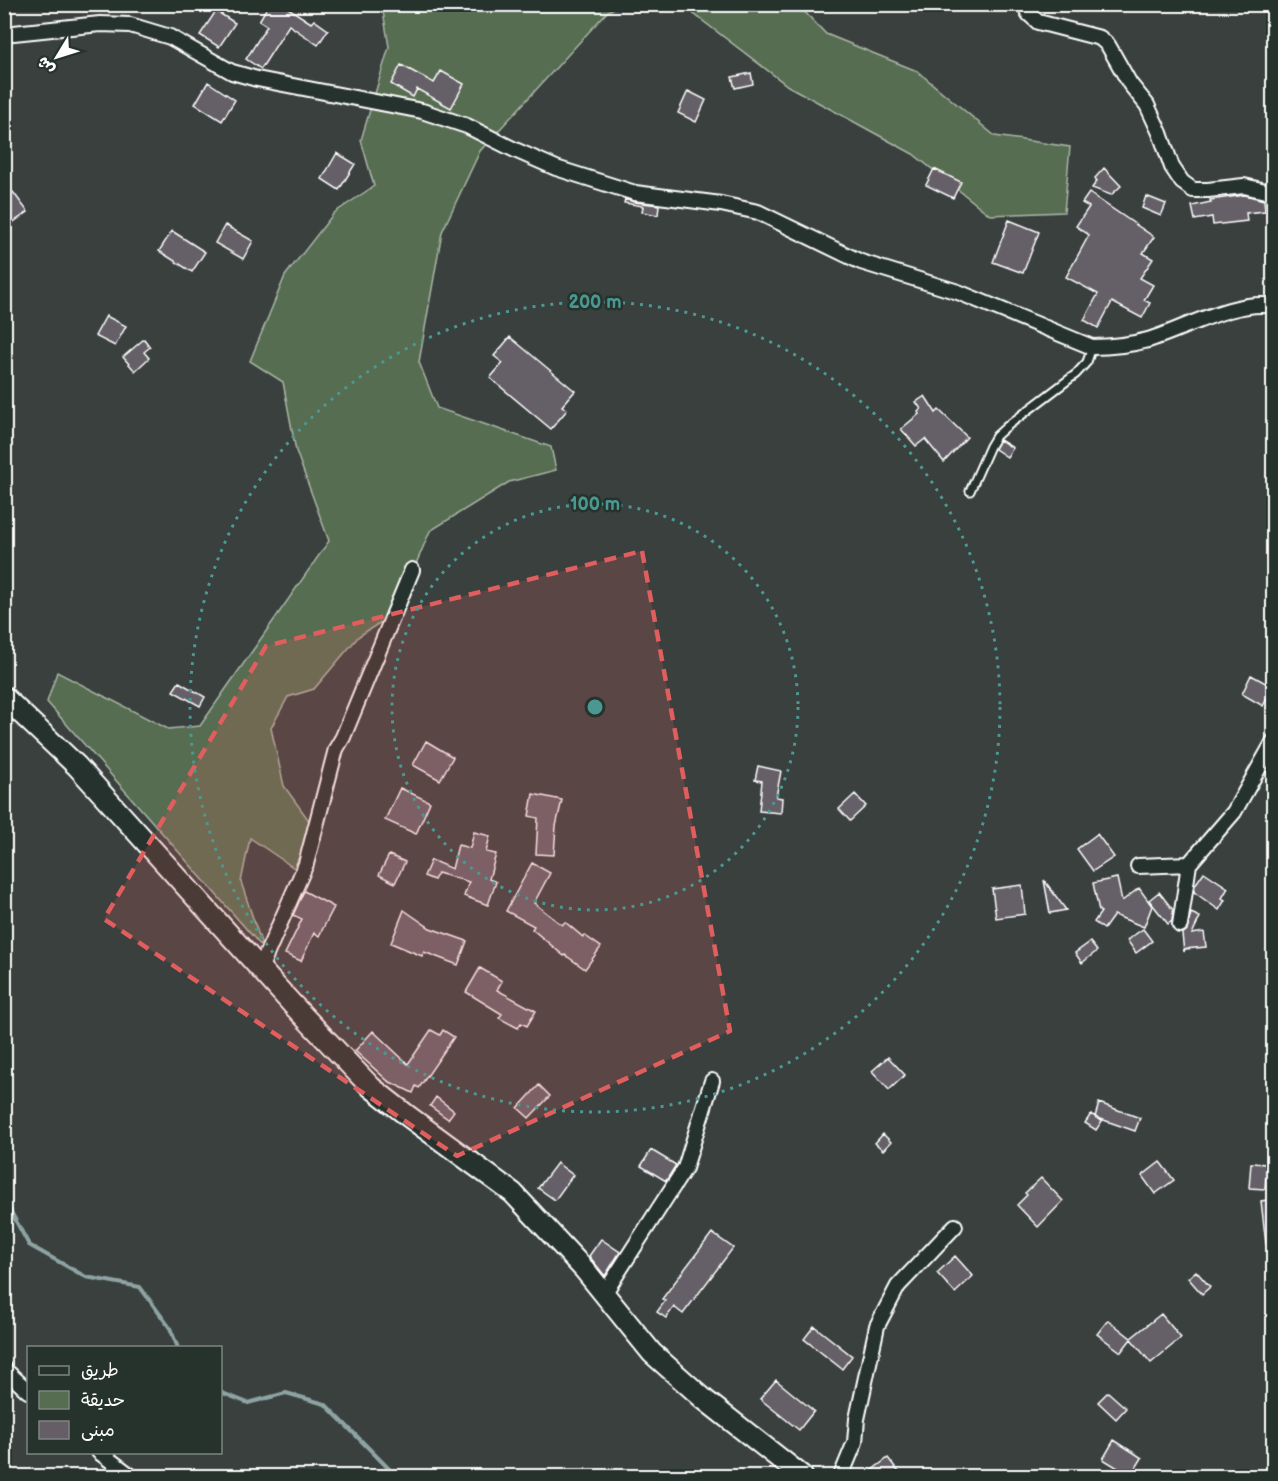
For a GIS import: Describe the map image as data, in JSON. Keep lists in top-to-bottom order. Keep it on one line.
{"legend":["طريق","حديقة","مبنى"],"north":"bottom left","rings":["200 m","100 m"]}
